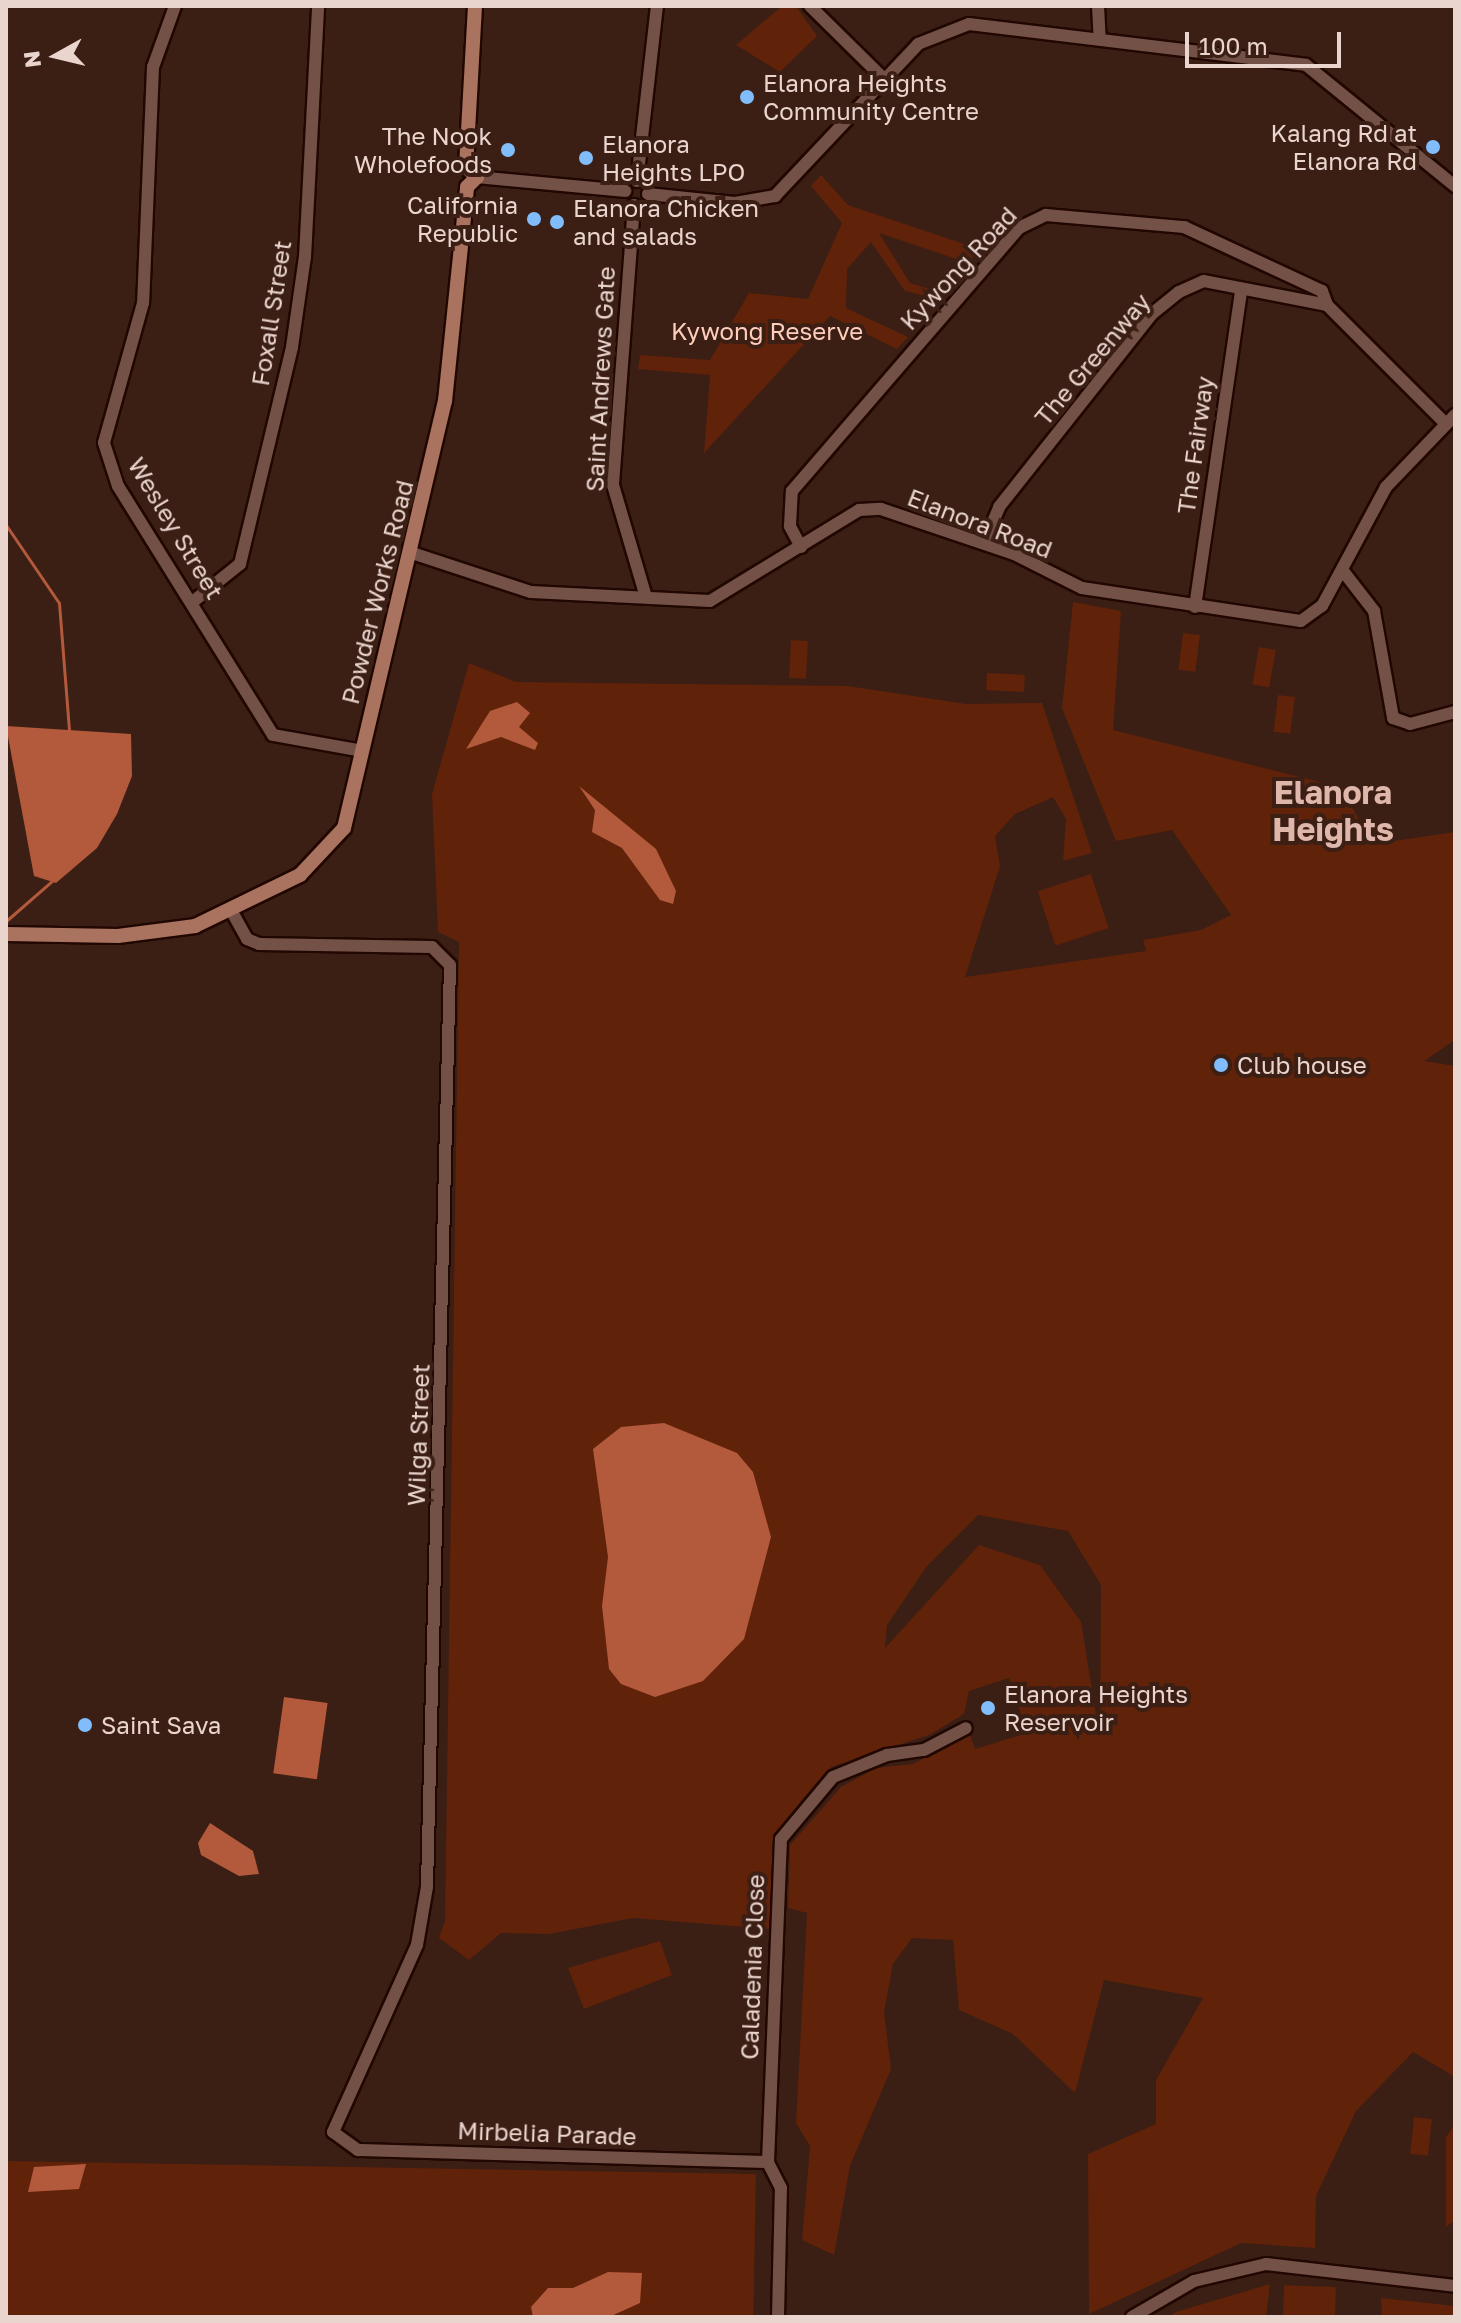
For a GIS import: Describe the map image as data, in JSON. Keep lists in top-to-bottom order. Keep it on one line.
{"streets":{"main road":["Powder Works Road"],"street":["Kywong Road","Foxall Street","The Greenway","Saint Andrews Gate","The Fairway","Elanora Road","Wesley Street","Wilga Street","Caladenia Close","Mirbelia Parade"]},"crossings":[["Kywong Road","The Greenway"],["Kywong Road","Elanora Road"],["Foxall Street","Wesley Street"],["The Greenway","The Fairway"],["The Greenway","Elanora Road"],["Saint Andrews Gate","Elanora Road"],["The Fairway","Elanora Road"],["Elanora Road","Powder Works Road"],["Wesley Street","Powder Works Road"],["Powder Works Road","Wilga Street"],["Wilga Street","Mirbelia Parade"],["Caladenia Close","Mirbelia Parade"]],"districts":["Elanora Heights"],"parks":["Kywong Reserve"],"places":["Elanora Heights Community Centre","Kalang Rd at Elanora Rd","The Nook Wholefoods","Elanora Heights LPO","California Republic","Elanora Chicken and salads","Club house","Elanora Heights Reservoir","Saint Sava"],"scale_bar":"100 m","north":"left"}
